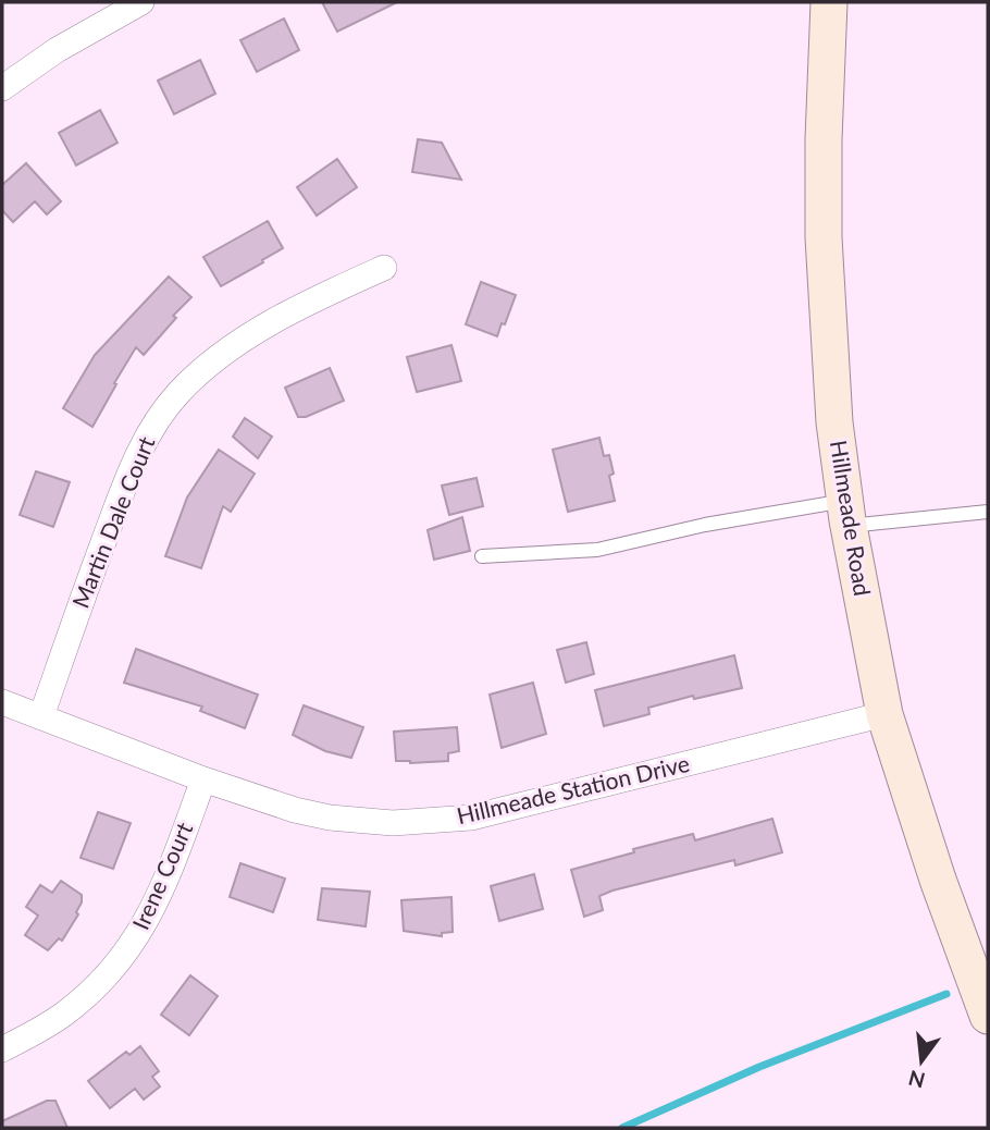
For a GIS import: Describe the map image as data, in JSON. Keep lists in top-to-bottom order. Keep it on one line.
{"streets":{"street":["Hillmeade Road","Martin Dale Court","Hillmeade Station Drive","Irene Court"]},"crossings":[["Hillmeade Road","Hillmeade Station Drive"],["Martin Dale Court","Hillmeade Station Drive"],["Hillmeade Station Drive","Irene Court"]],"north":"bottom"}
